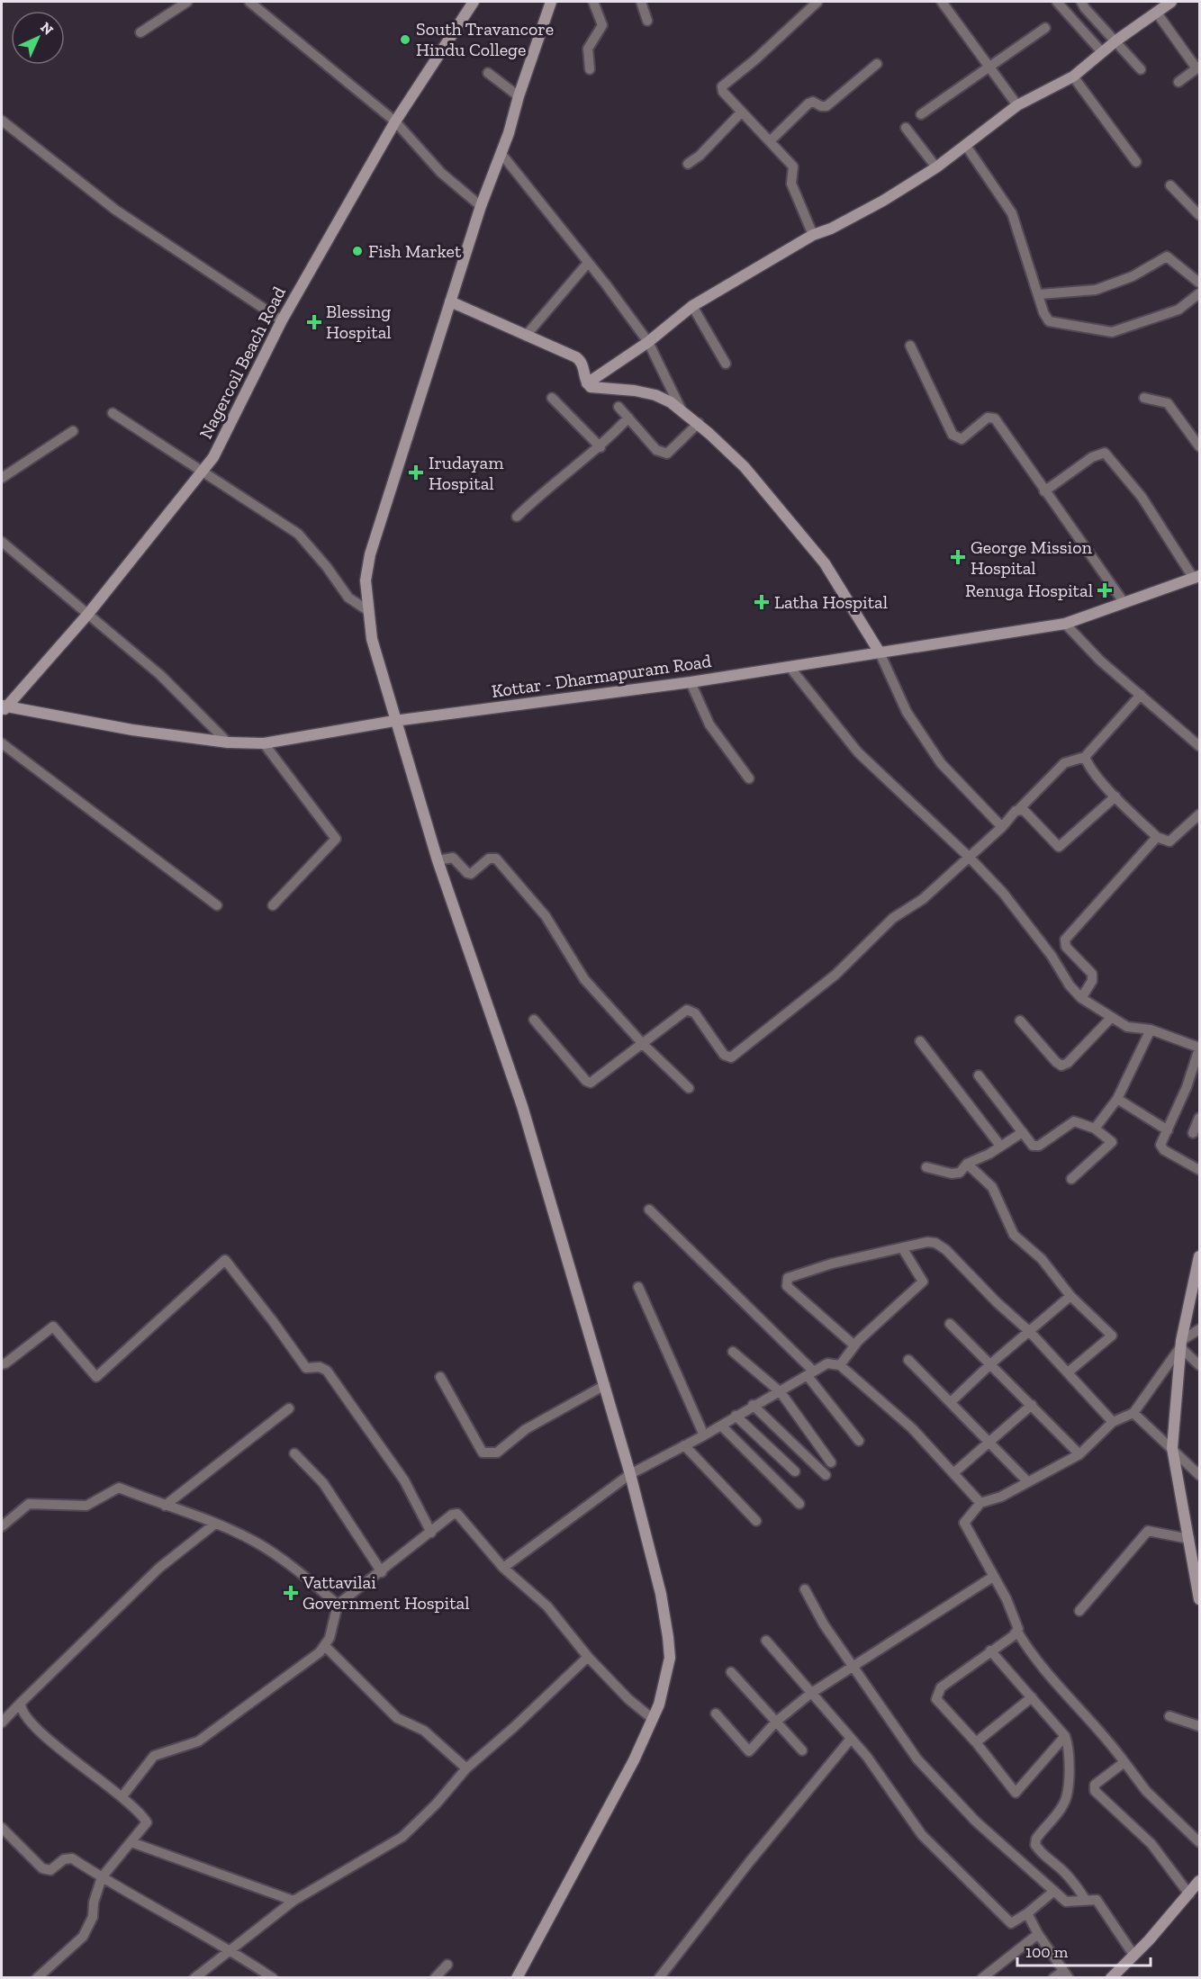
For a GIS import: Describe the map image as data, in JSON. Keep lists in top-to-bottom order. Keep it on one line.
{"streets":{"street":["Nagercoil Beach Road","Kottar - Dharmapuram Road"]},"crossings":[["Nagercoil Beach Road","Kottar - Dharmapuram Road"]],"places":{"other":["South Travancore Hindu College","Fish Market"],"health":["Blessing Hospital","Irudayam Hospital","George Mission Hospital","Renuga Hospital","Latha Hospital","Vattavilai Government Hospital"]},"scale_bar":"100 m","north":"top right"}
